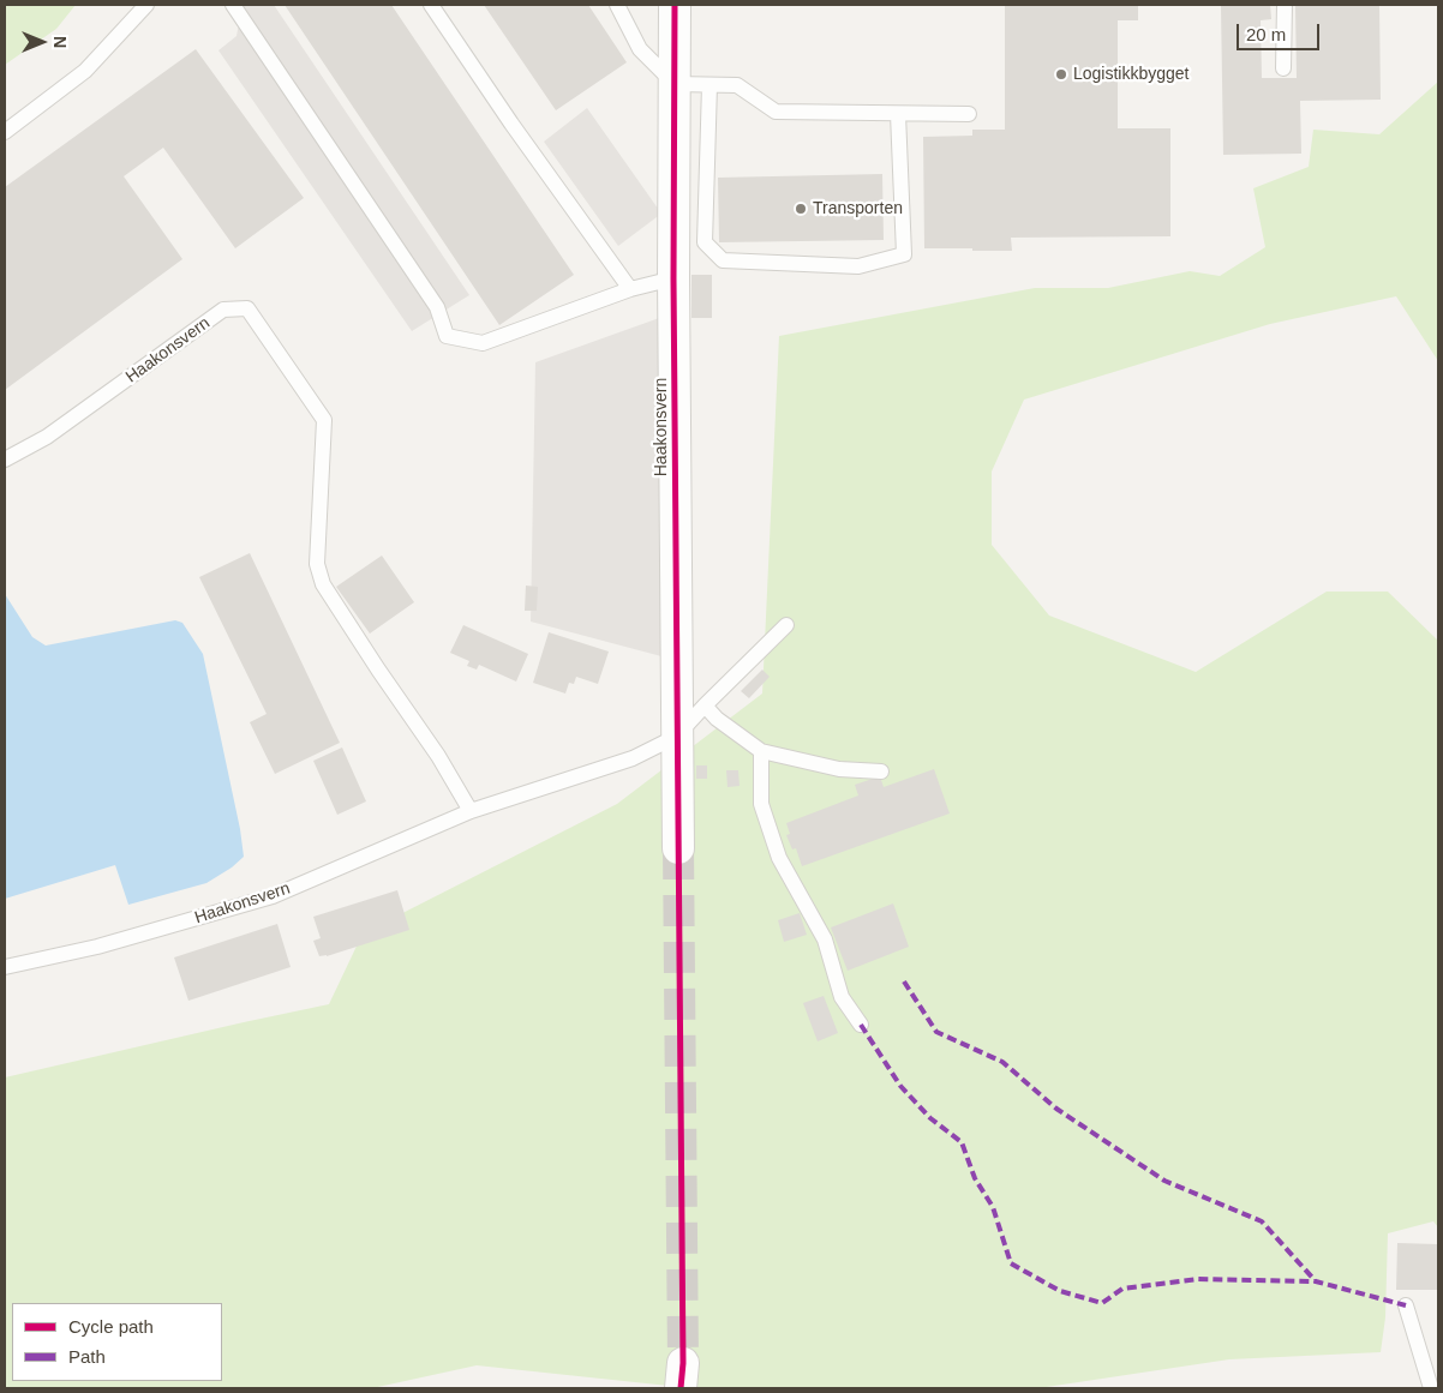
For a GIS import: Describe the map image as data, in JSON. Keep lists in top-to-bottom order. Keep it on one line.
{"streets":{"street":["Haakonsvern"]},"places":["Logistikkbygget","Transporten"],"legend":["Cycle path","Path"],"scale_bar":"20 m","north":"right"}
